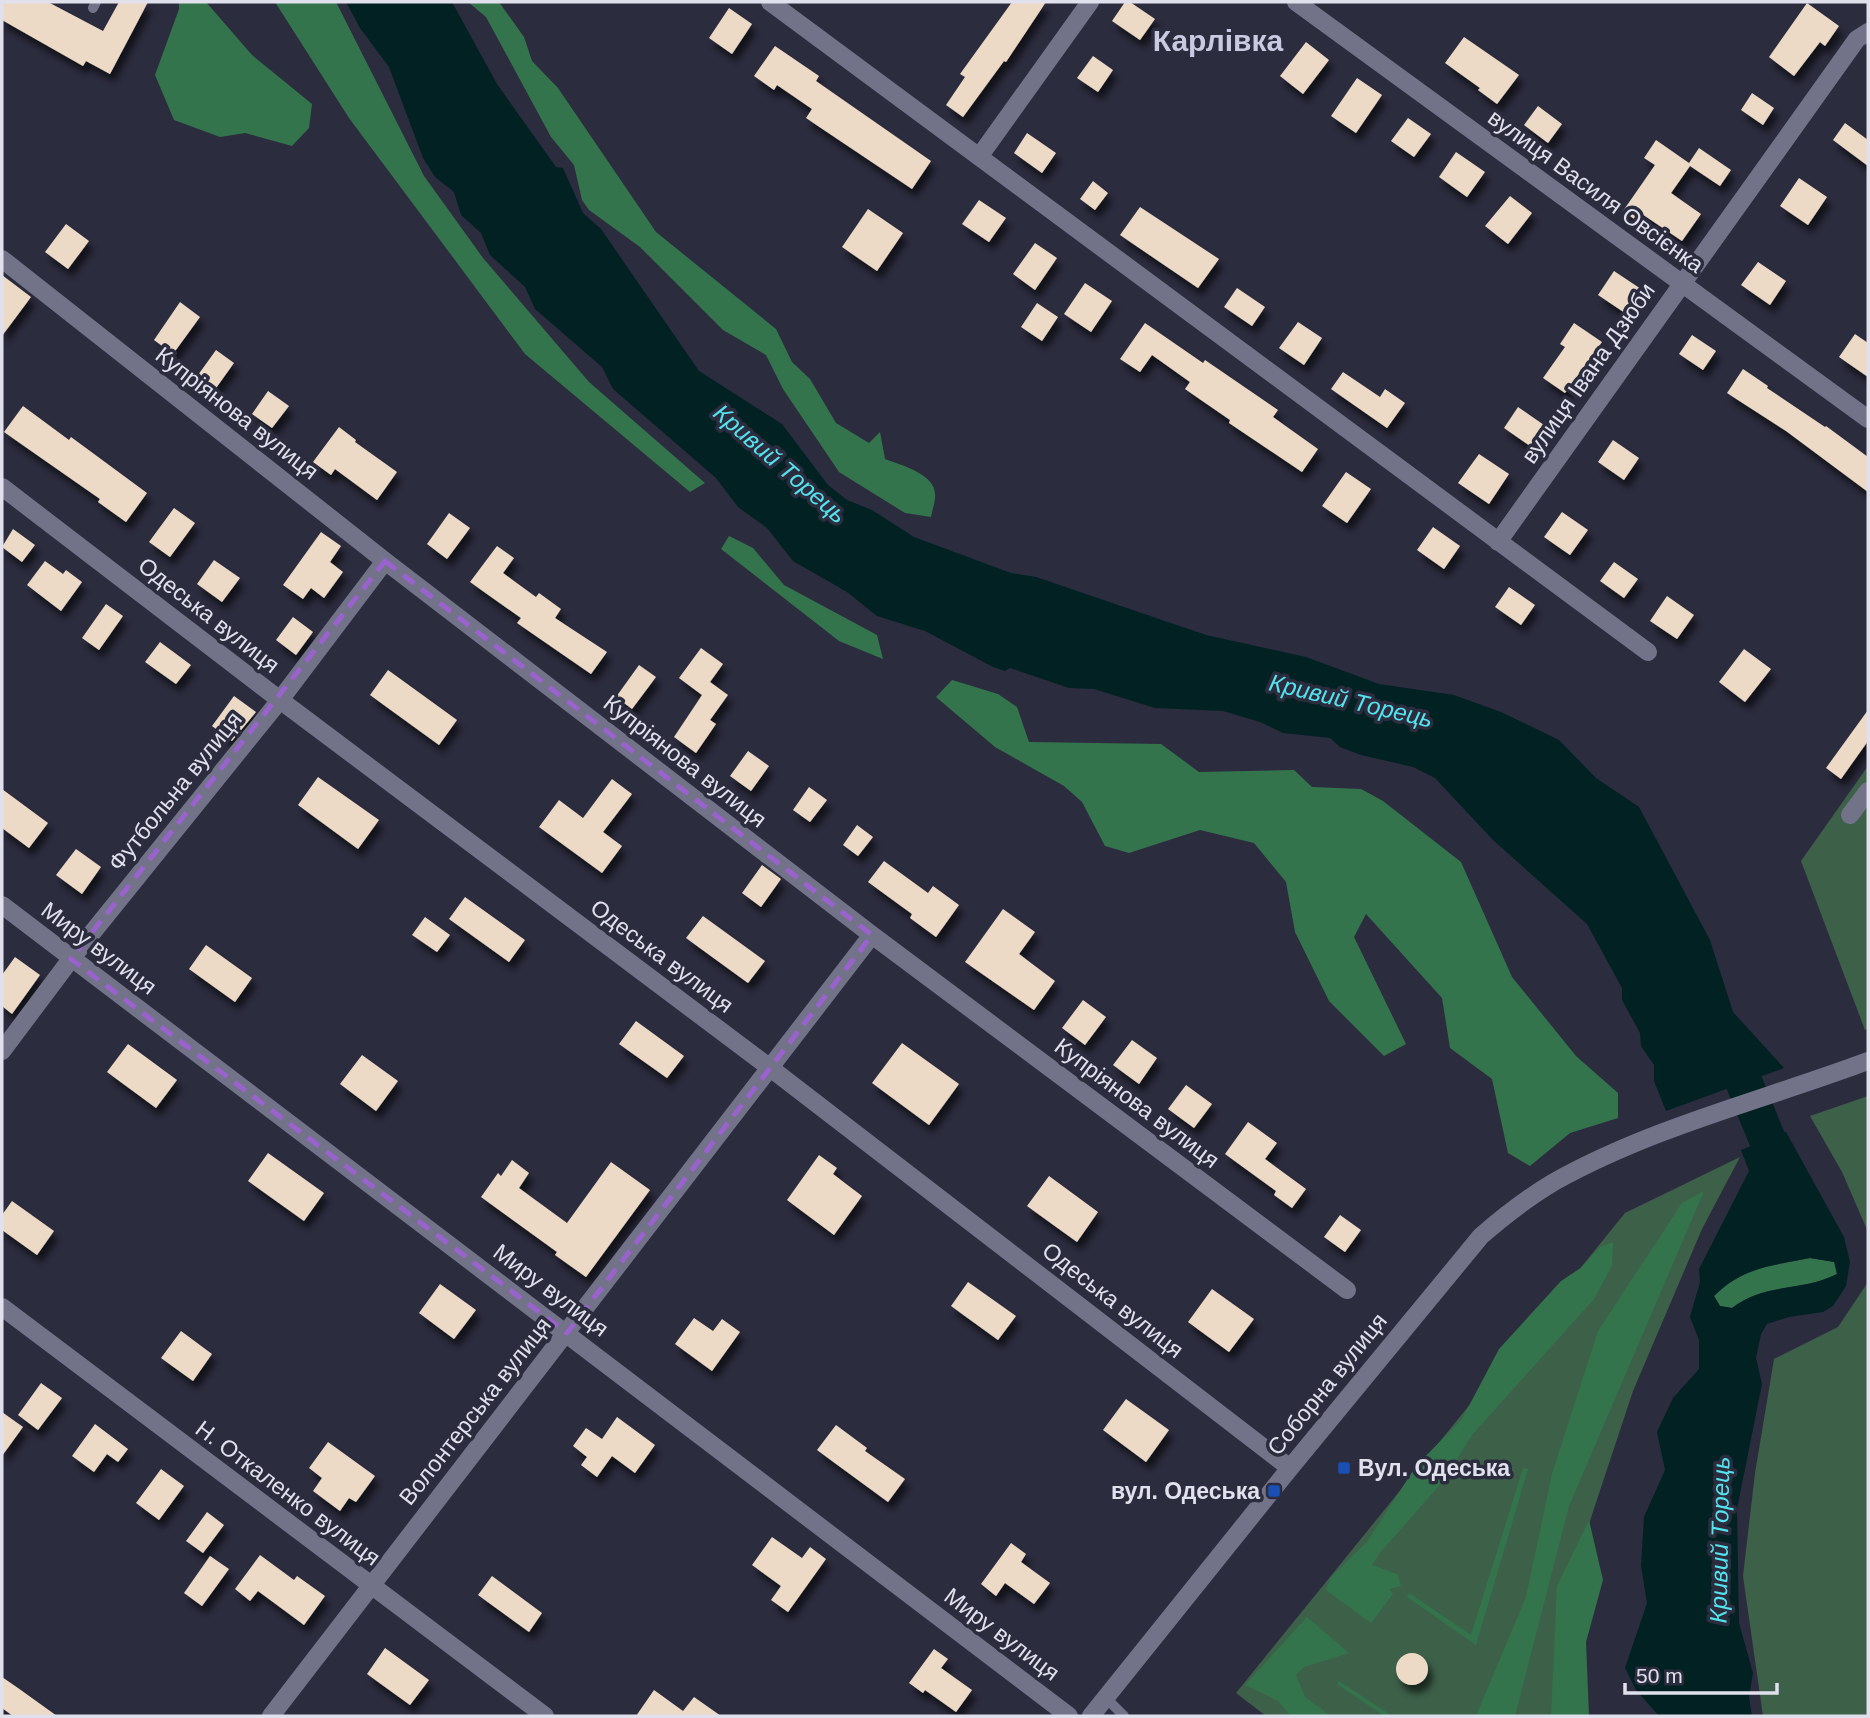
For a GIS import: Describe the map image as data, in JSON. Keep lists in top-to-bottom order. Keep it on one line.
{"streets":{"street":["вулиця Василя Овсієнка","вулиця Івана Дзюби","Купріянова вулиця","Одеська вулиця","Футбольна вулиця","Миру вулиця","Соборна вулиця","Волонтерська вулиця","Н. Откаленко вулиця"]},"crossings":[["вулиця Василя Овсієнка","вулиця Івана Дзюби"],["Купріянова вулиця","Футбольна вулиця"],["Купріянова вулиця","Волонтерська вулиця"],["Одеська вулиця","Футбольна вулиця"],["Одеська вулиця","Соборна вулиця"],["Одеська вулиця","Волонтерська вулиця"],["Футбольна вулиця","Миру вулиця"],["Миру вулиця","Волонтерська вулиця"],["Волонтерська вулиця","Н. Откаленко вулиця"]],"districts":["Карлівка"],"water":["Кривий Торець"],"places":{"transit":["Вул. Одеська","вул. Одеська"]},"scale_bar":"50 m"}
